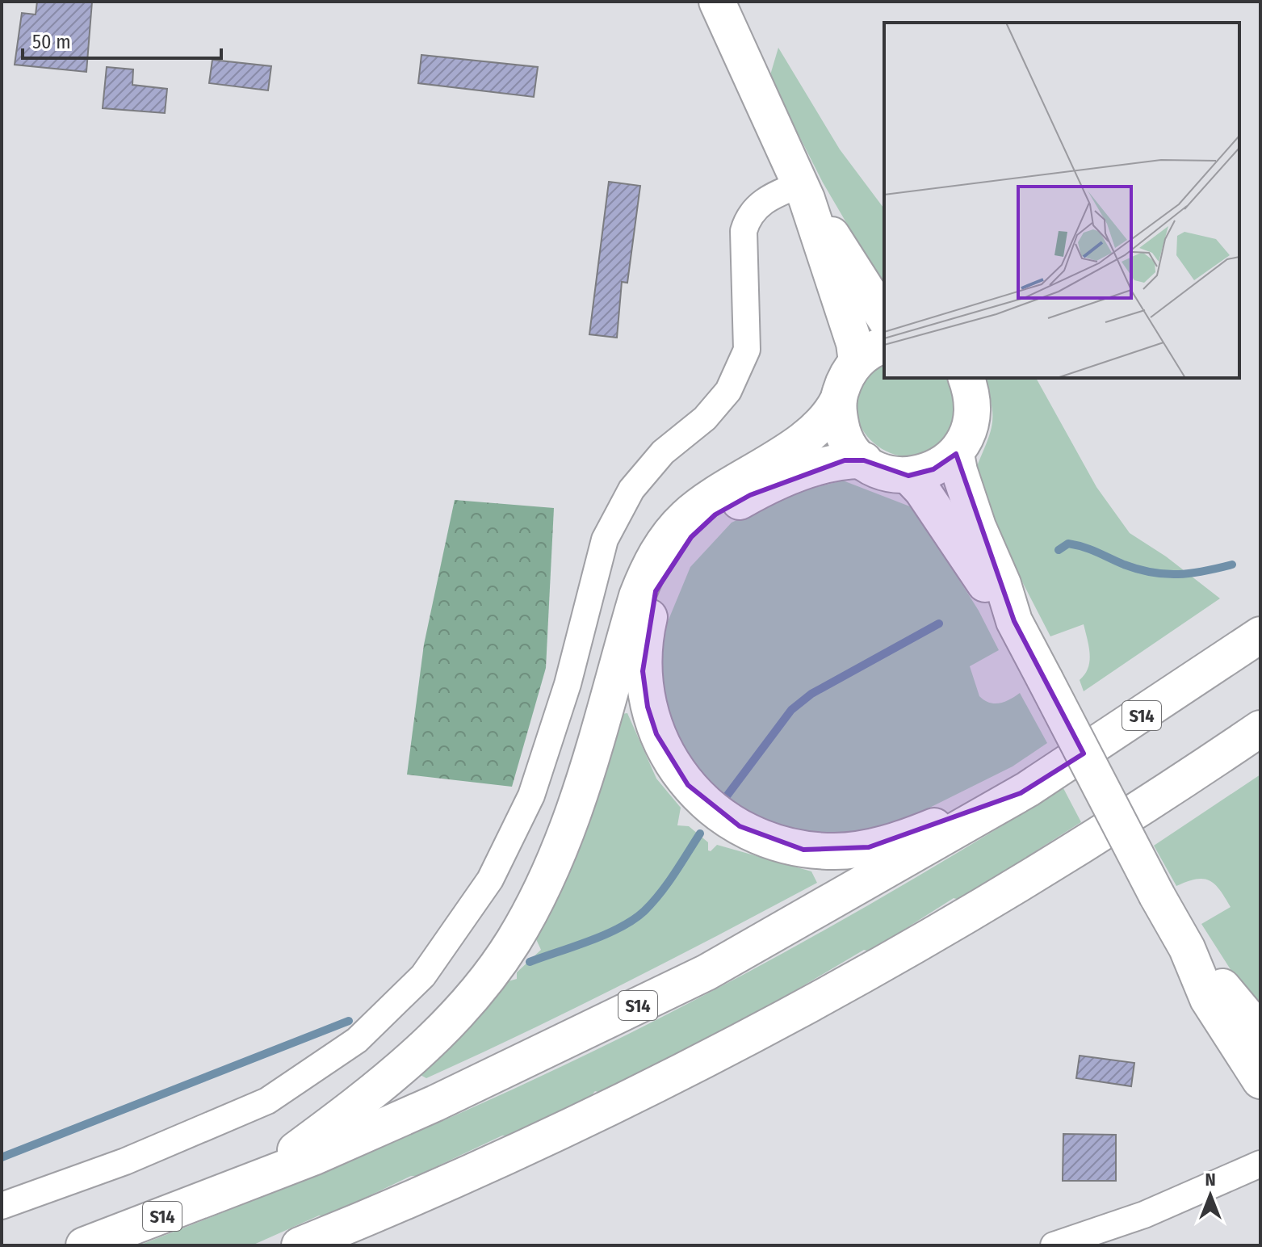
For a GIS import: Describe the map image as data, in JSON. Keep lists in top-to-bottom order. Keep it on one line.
{"streets":{"main road":["S14"]},"scale_bar":"50 m","north":"top"}
